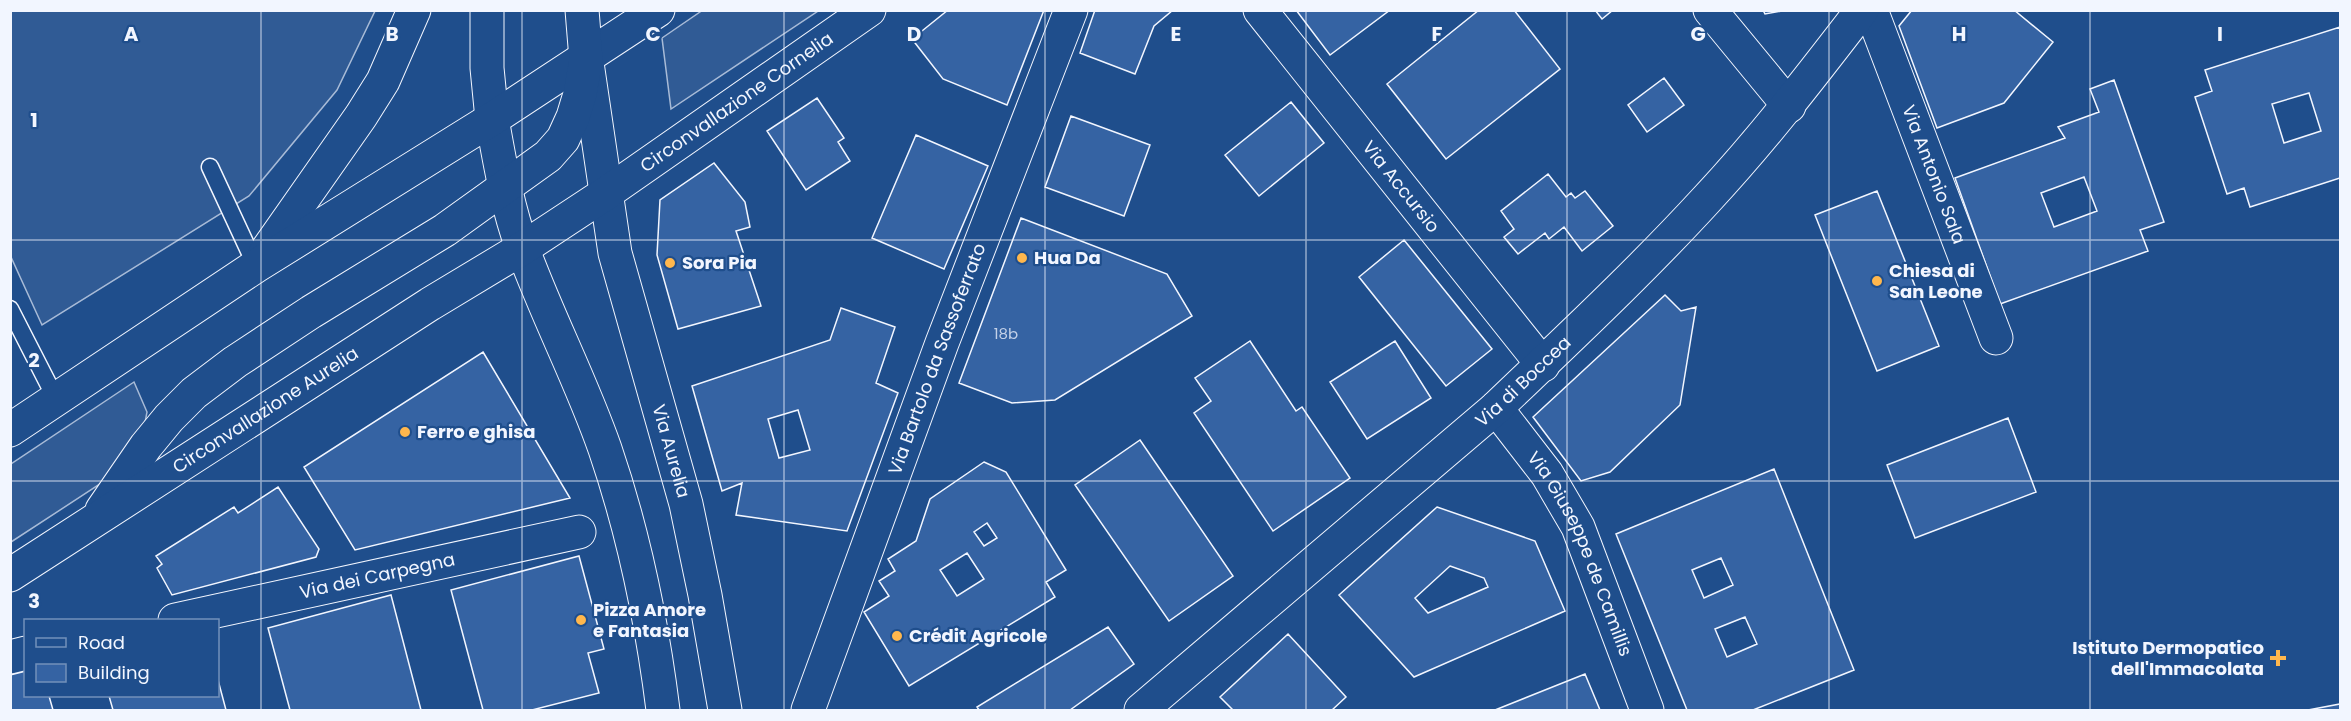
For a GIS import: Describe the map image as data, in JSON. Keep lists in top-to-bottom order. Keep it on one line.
{"streets":{"main road":["Circonvallazione Cornelia","Via Antonio Sala","Via Accursio","Via Bartolo da Sassoferrato","Via di Boccea","Circonvallazione Aurelia","Via Aurelia","Via Giuseppe de Camillis","Via dei Carpegna"]},"crossings":[["Circonvallazione Cornelia","Circonvallazione Aurelia"],["Circonvallazione Cornelia","Via Aurelia"],["Via Accursio","Via di Boccea"],["Via di Boccea","Via Giuseppe de Camillis"]],"places":{"other":["Hua Da","Sora Pia","Chiesa di San Leone","Ferro e ghisa","Pizza Amore e Fantasia","Crédit Agricole"],"health":["Istituto Dermopatico dell'Immacolata"]},"house_numbers":["18b"],"legend":["Road","Building"],"grid":{"columns":["A","B","C","D","E","F","G","H","I"],"rows":["1","2","3"]}}
